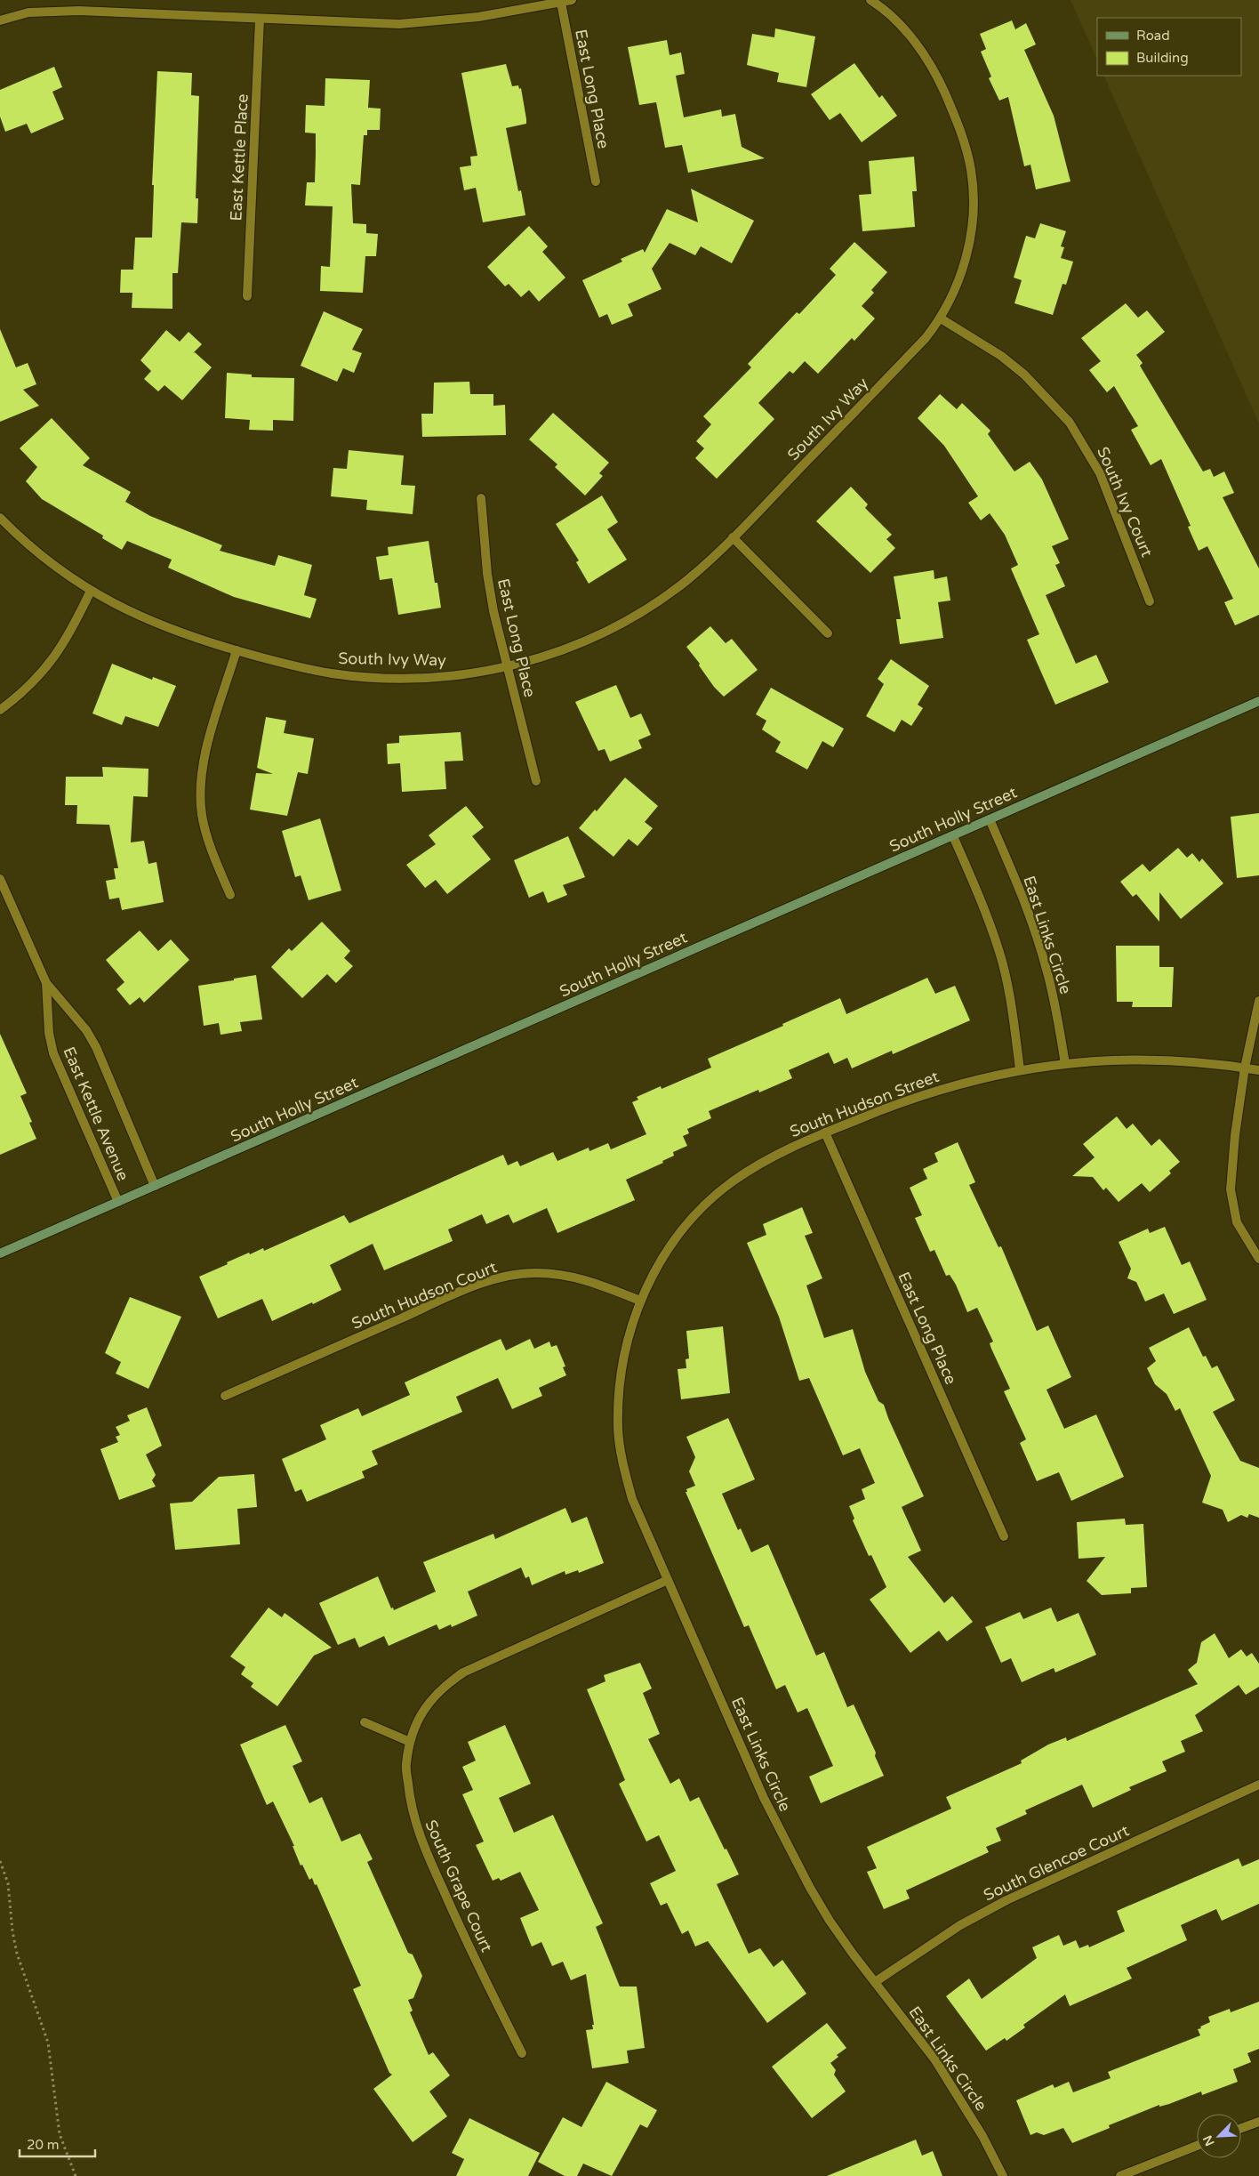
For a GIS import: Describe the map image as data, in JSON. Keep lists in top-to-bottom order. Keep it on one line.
{"streets":{"main road":["South Holly Street"],"street":["East Long Place","East Kettle Place","South Ivy Way","South Ivy Court","East Links Circle","South Hudson Street","East Kettle Avenue","South Hudson Court","South Glencoe Court","South Grape Court"]},"crossings":[["East Long Place","South Ivy Way"],["East Long Place","South Hudson Street"],["South Ivy Way","South Ivy Court"],["South Holly Street","East Links Circle"],["South Holly Street","East Kettle Avenue"],["East Links Circle","South Hudson Street"],["East Links Circle","South Hudson Court"],["East Links Circle","South Glencoe Court"],["East Links Circle","South Grape Court"],["South Hudson Street","South Hudson Court"]],"legend":["Road","Building"],"scale_bar":"20 m","north":"bottom left"}
